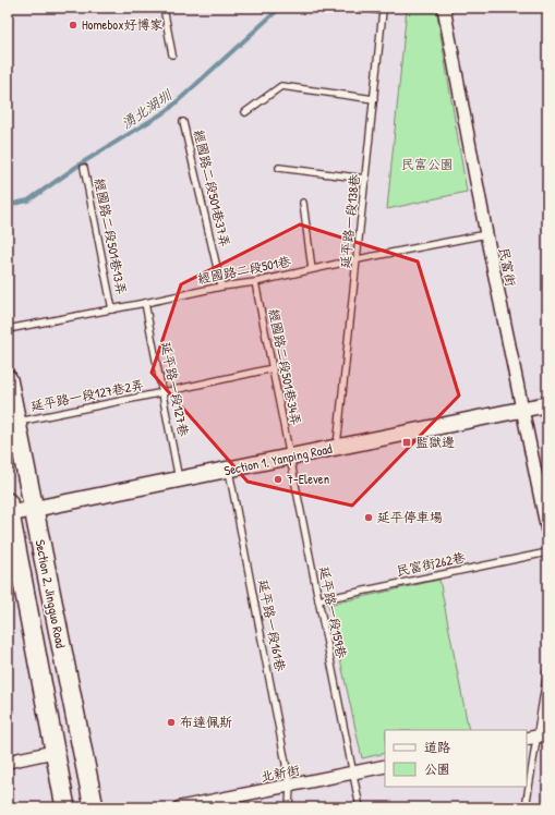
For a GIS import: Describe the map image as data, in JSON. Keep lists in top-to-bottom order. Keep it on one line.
{"streets":{"main road":["Section 2, Jingguo Road"],"street":["民富街","Section 1, Yanping Road","北新街"],"lane":["經國路二段501巷37弄","延平路一段138巷","經國路二段501巷13弄","經國路二段501巷","經國路二段501巷34弄","延平路一段127巷","延平路一段127巷2弄","民富街262巷","延平路一段159巷","延平路一段161巷"]},"crossings":[["經國路二段501巷37弄","經國路二段501巷"],["延平路一段138巷","經國路二段501巷"],["延平路一段138巷","Section 1, Yanping Road"],["經國路二段501巷13弄","經國路二段501巷"],["民富街","經國路二段501巷"],["民富街","Section 1, Yanping Road"],["經國路二段501巷","經國路二段501巷34弄"],["經國路二段501巷","延平路一段127巷"],["經國路二段501巷34弄","延平路一段127巷2弄"],["經國路二段501巷34弄","Section 1, Yanping Road"],["經國路二段501巷34弄","延平路一段159巷"],["延平路一段127巷","延平路一段127巷2弄"],["延平路一段127巷","Section 1, Yanping Road"],["延平路一段127巷2弄","Section 2, Jingguo Road"],["Section 1, Yanping Road","Section 2, Jingguo Road"],["Section 1, Yanping Road","延平路一段159巷"],["Section 1, Yanping Road","延平路一段161巷"],["民富街262巷","延平路一段159巷"],["延平路一段159巷","北新街"],["延平路一段161巷","北新街"]],"water":["湧北湖圳"],"parks":["民富公園"],"places":{"other":["Homebox好博家","7-Eleven","延平停車場","布達佩斯"],"transit":["監獄邊"]},"legend":["道路","公園"]}
